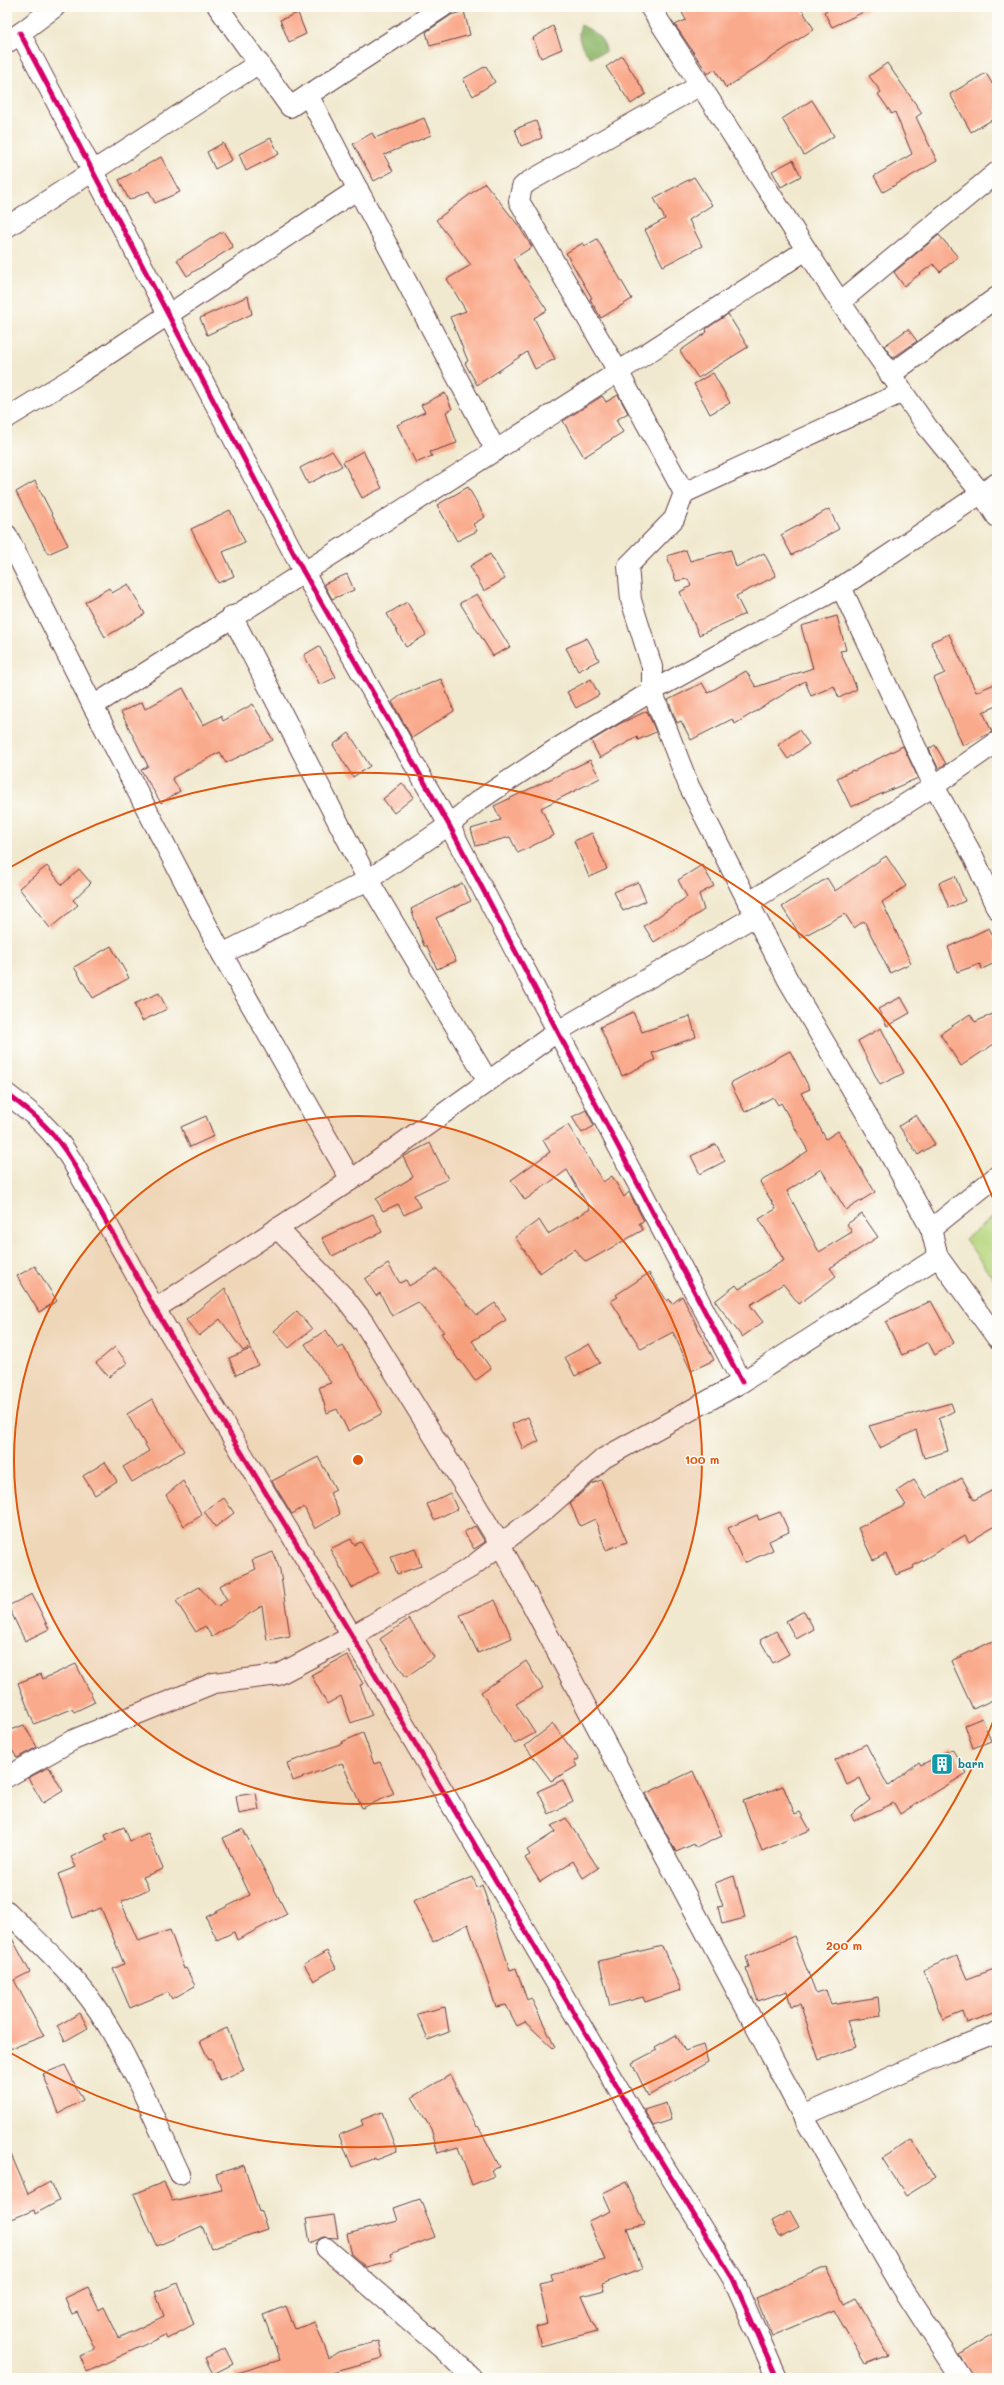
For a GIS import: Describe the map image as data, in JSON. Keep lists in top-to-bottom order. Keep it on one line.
{"places":{"building":["barn"]},"rings":["100 m","200 m"]}
